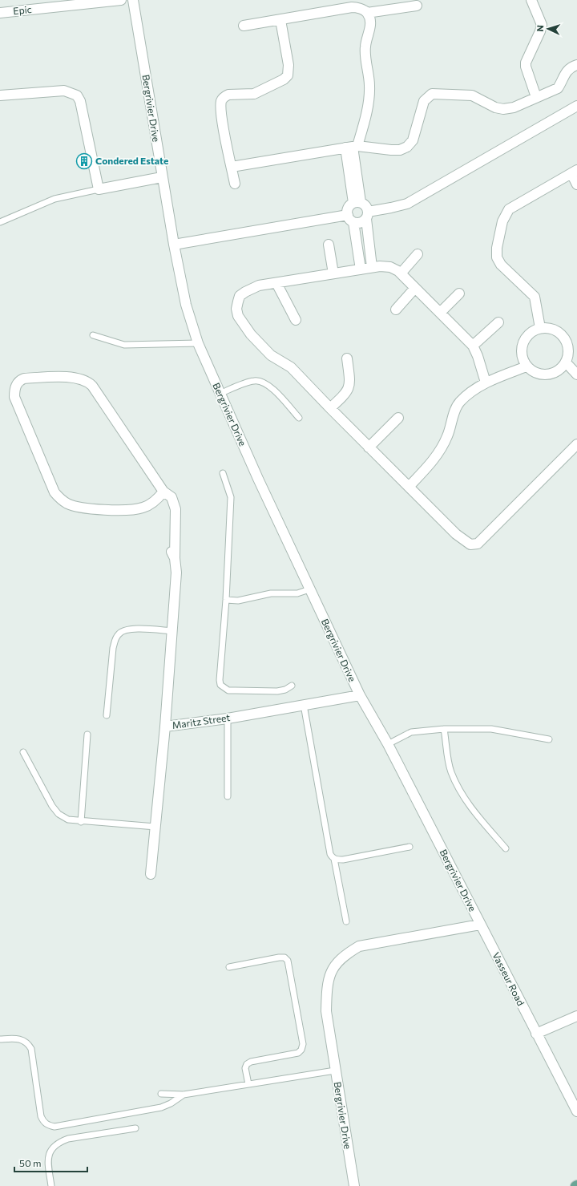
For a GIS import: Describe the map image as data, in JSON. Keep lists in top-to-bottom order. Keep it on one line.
{"streets":{"street":["Epic","Bergrivier Drive","Maritz Street","Vasseur Road"]},"crossings":[["Bergrivier Drive","Maritz Street"],["Bergrivier Drive","Vasseur Road"]],"places":{"building":["Condered Estate"]},"scale_bar":"50 m","north":"left"}
